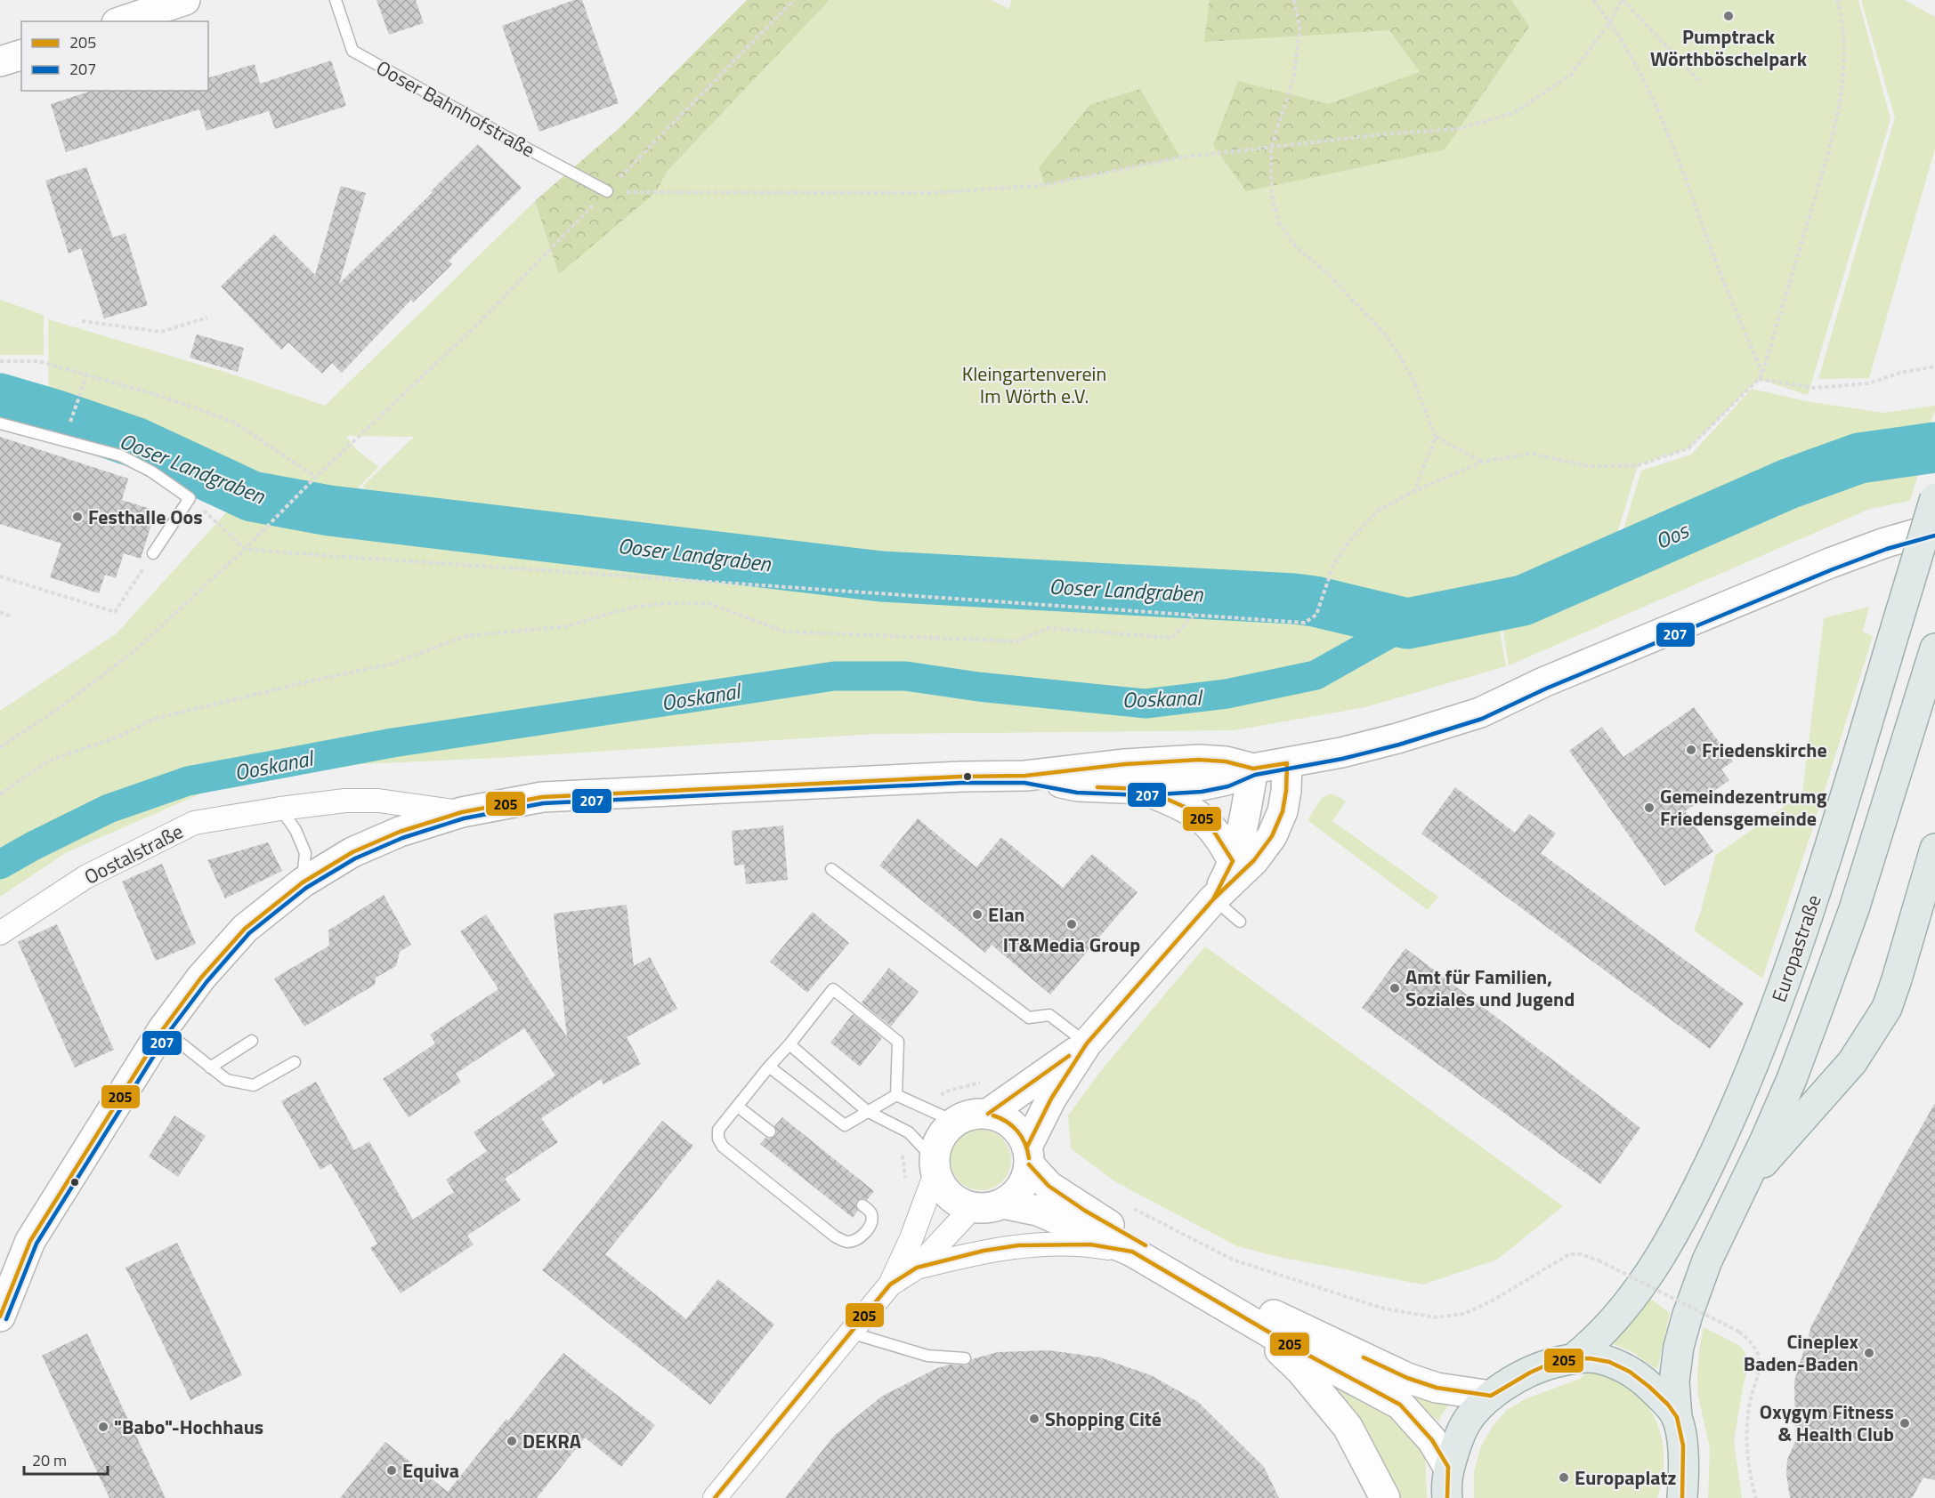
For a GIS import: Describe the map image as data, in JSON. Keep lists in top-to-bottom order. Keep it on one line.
{"streets":{"main road":["Europastraße"],"street":["Oostalstraße"],"lane":["Ooser Bahnhofstraße"]},"water":["Ooser Landgraben","Oos","Ooskanal"],"parks":["Kleingartenverein Im Wörth e.V."],"places":["Pumptrack Wörthböschelpark","Festhalle Oos","Friedenskirche","Gemeindezentrumg Friedensgemeinde","Elan","IT&Media Group","Amt für Familien, Soziales und Jugend","Cineplex Baden-Baden","Shopping Cité","Oxygym Fitness & Health Club","\"Babo\"-Hochhaus","DEKRA","Equiva","Europaplatz"],"lines":["transit line 207","transit line 205"],"legend":["205","207"],"scale_bar":"20 m"}
